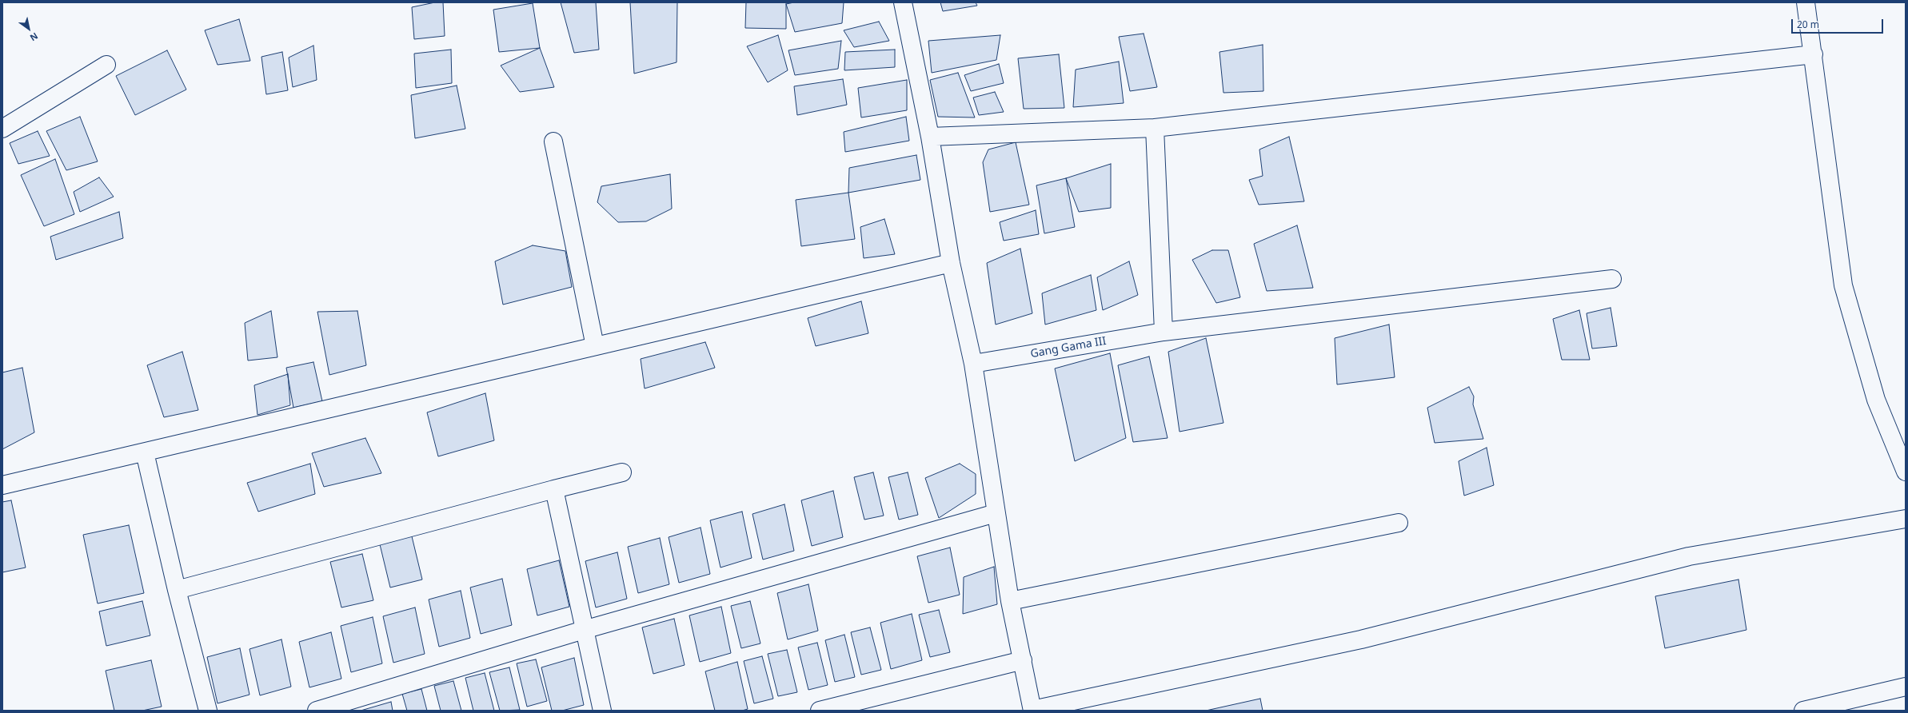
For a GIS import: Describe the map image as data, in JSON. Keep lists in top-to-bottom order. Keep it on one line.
{"streets":{"street":["Gang Gama III"]},"scale_bar":"20 m","north":"bottom right"}
